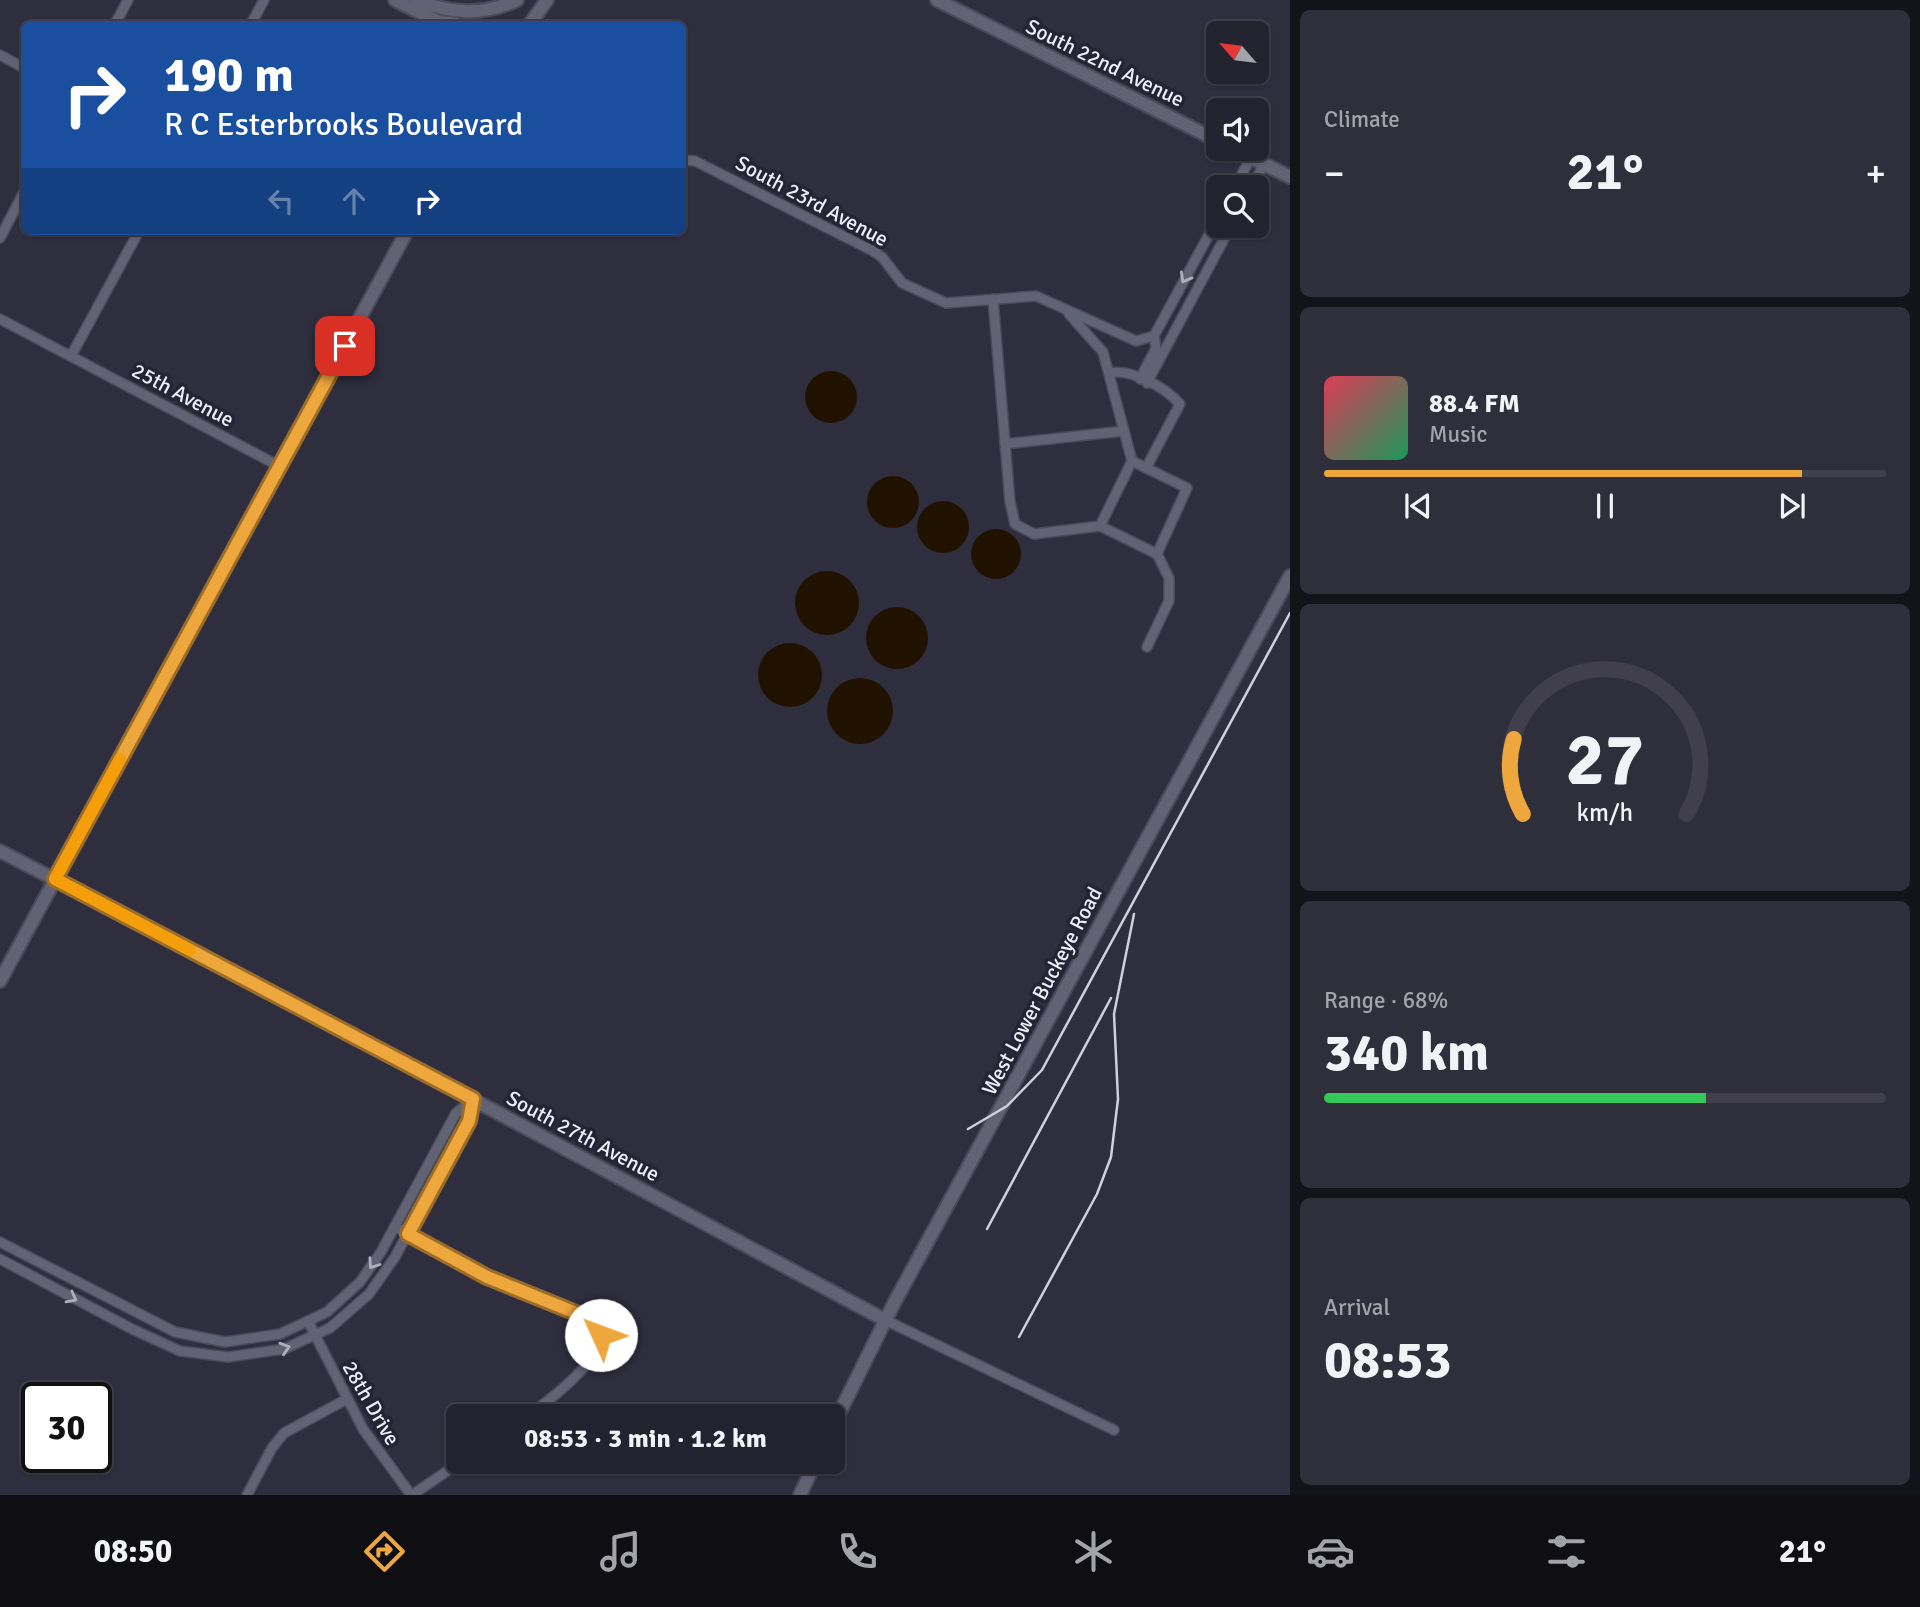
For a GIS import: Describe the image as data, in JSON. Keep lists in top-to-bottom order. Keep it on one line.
{"streets":{"main road":["South 22nd Avenue","West Lower Buckeye Road","South 27th Avenue"],"street":["South 23rd Avenue","25th Avenue","28th Drive"]},"crossings":[["West Lower Buckeye Road","South 27th Avenue"]],"north":"top left","page":{"tile":["Climate",["Range · 68%","340 km"],["Arrival","08:53"]],"turn":["190 m","R C Esterbrooks Boulevard"],"heat":["−","21°","+"],"song":["88.4 FM","Music"],"limit":"30","trip":"08:53 · 3 min · 1.2 km","tabs":["08:50","21°"],"gauge":["27","km/h"]}}
